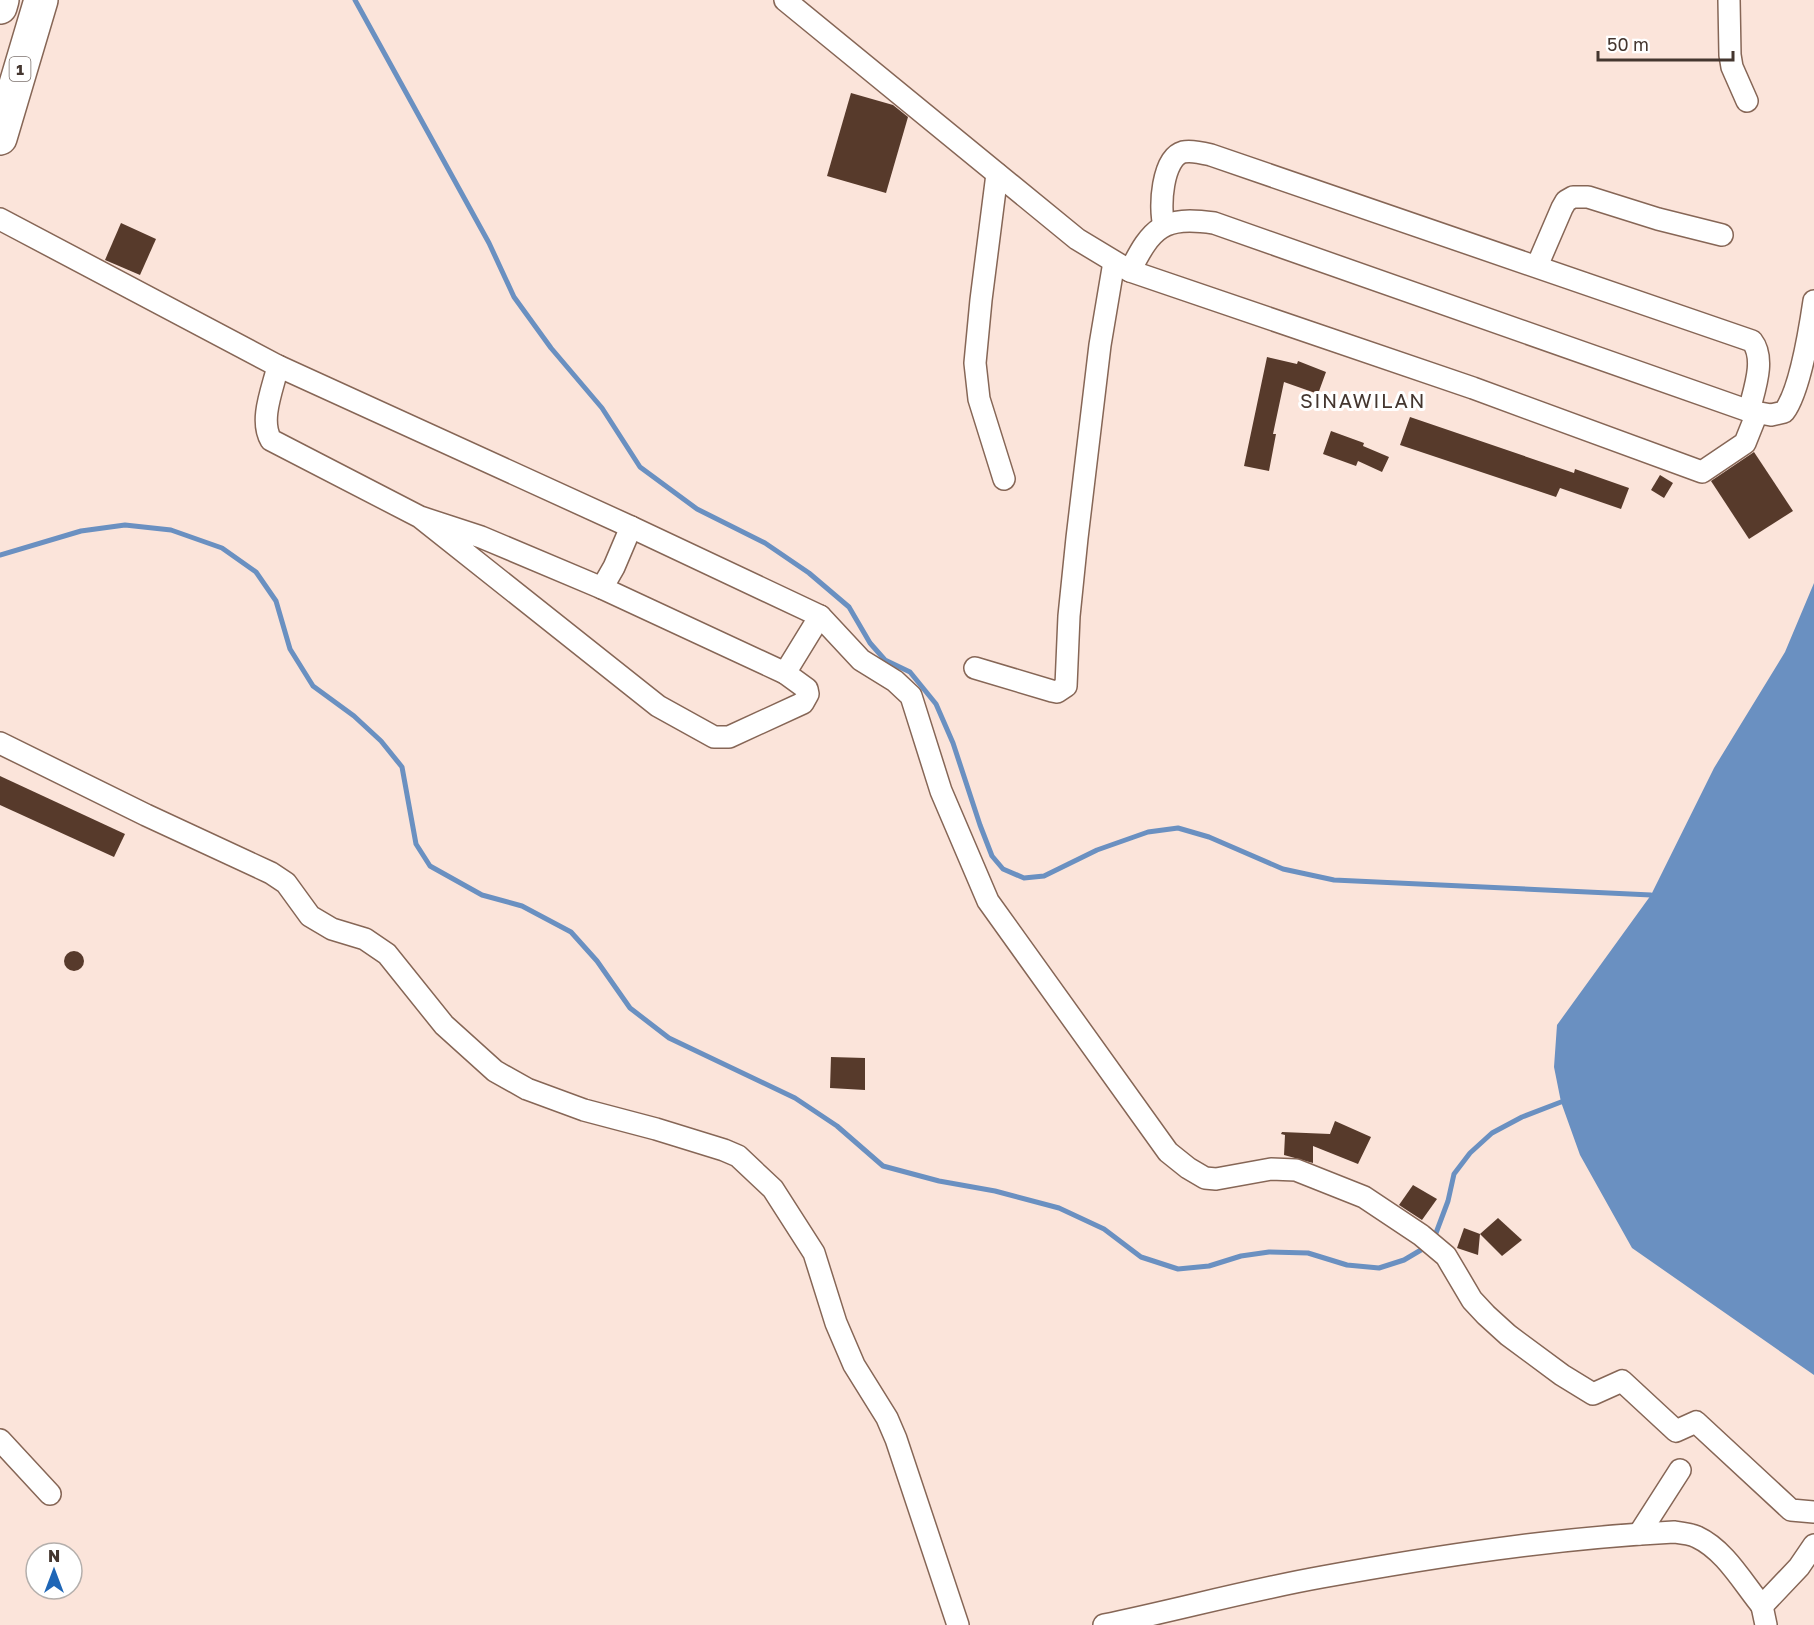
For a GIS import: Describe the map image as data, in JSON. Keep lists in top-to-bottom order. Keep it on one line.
{"streets":{"highway":["1"]},"districts":["SINAWILAN"],"scale_bar":"50 m","north":"top"}
